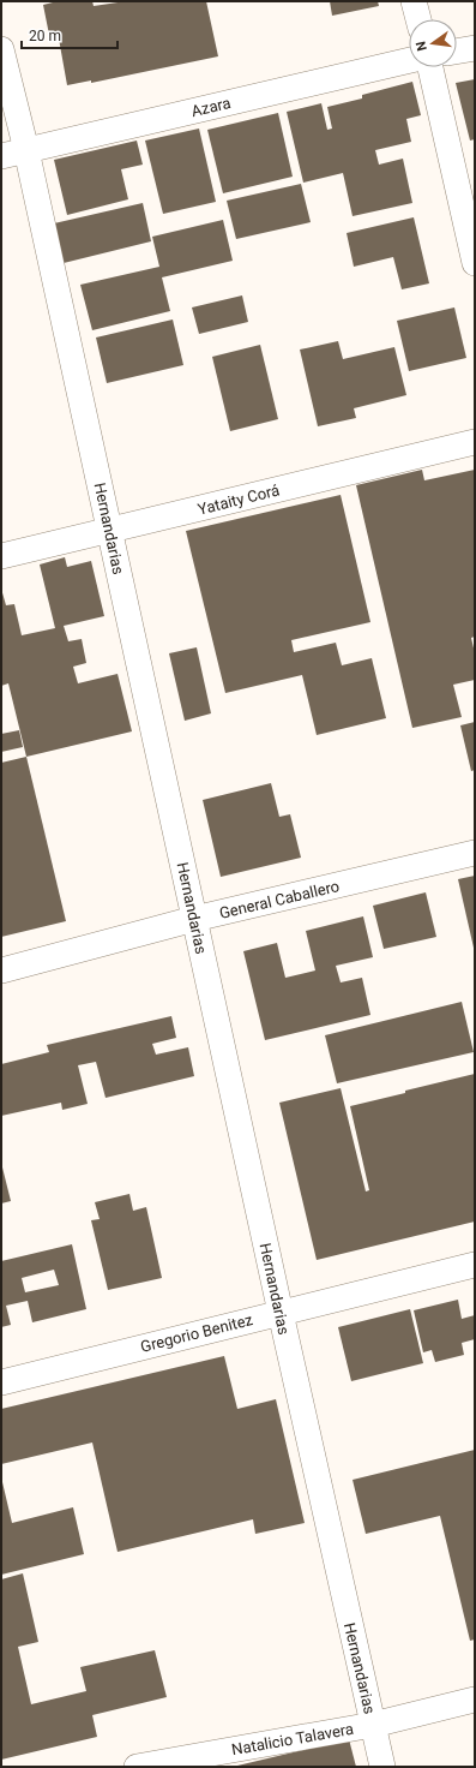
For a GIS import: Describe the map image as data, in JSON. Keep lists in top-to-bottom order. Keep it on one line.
{"streets":{"street":["Azara","Yataity Corá","Hernandarias","General Caballero","Gregorio Benitez","Natalicio Talavera"]},"crossings":[["Azara","Hernandarias"],["Yataity Corá","Hernandarias"],["Hernandarias","General Caballero"],["Hernandarias","Gregorio Benitez"],["Hernandarias","Natalicio Talavera"]],"scale_bar":"20 m","north":"left"}
